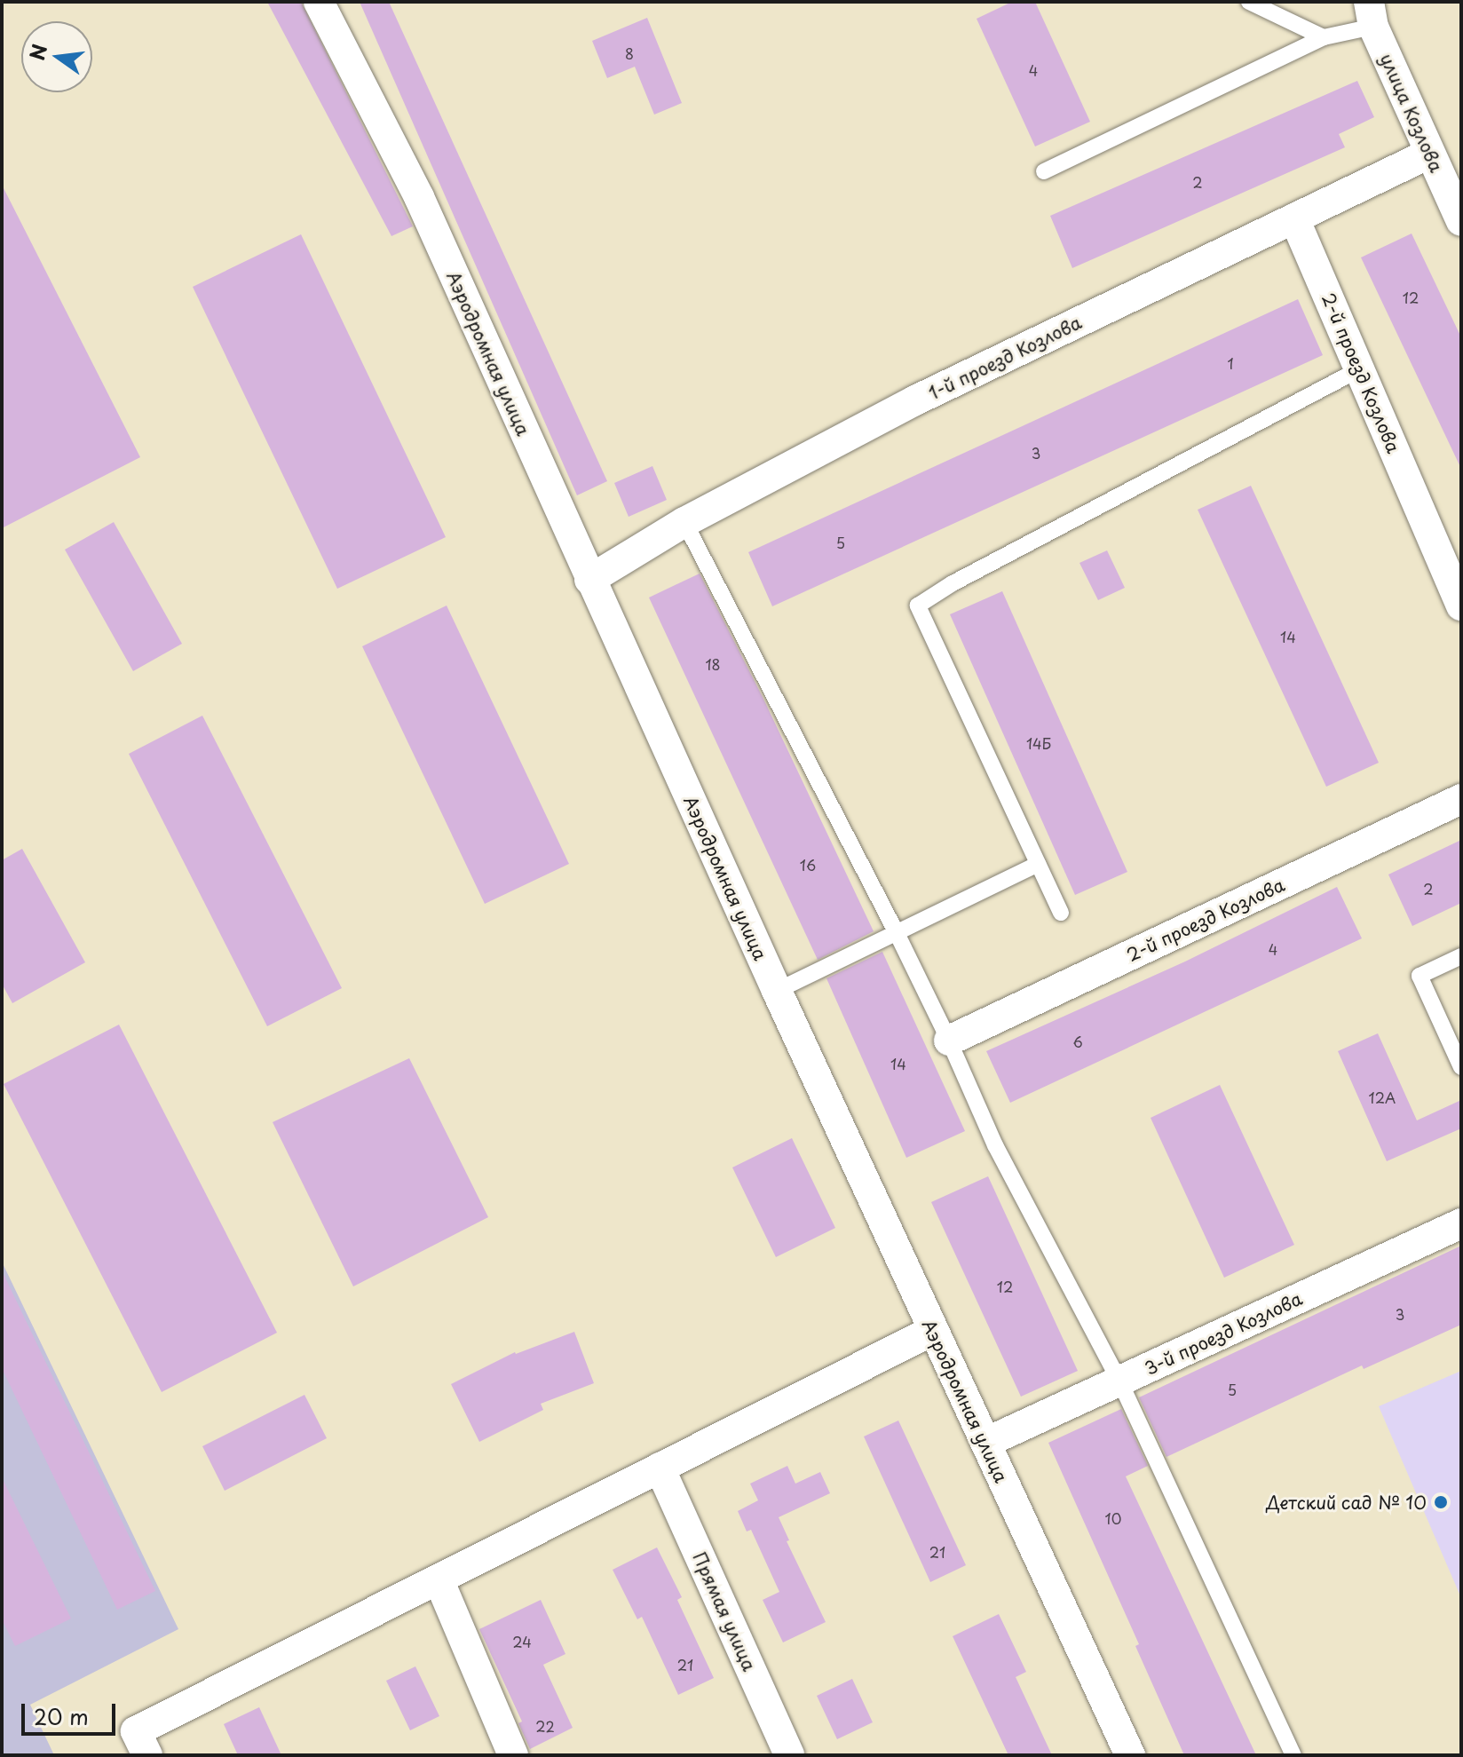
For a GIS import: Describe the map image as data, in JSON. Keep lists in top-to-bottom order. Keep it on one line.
{"streets":{"street":["улица Козлова","Аэродромная улица","1-й проезд Козлова","2-й проезд Козлова","3-й проезд Козлова","Прямая улица"]},"crossings":[["улица Козлова","1-й проезд Козлова"],["Аэродромная улица","1-й проезд Козлова"],["Аэродромная улица","3-й проезд Козлова"],["1-й проезд Козлова","2-й проезд Козлова"]],"places":["Детский сад № 10"],"house_numbers":["8","4","2","12","1","3","5","14","18","14Б","16","2","4","6","14","12А","12","3","5","10","21","24","21","22"],"scale_bar":"20 m","north":"left"}
